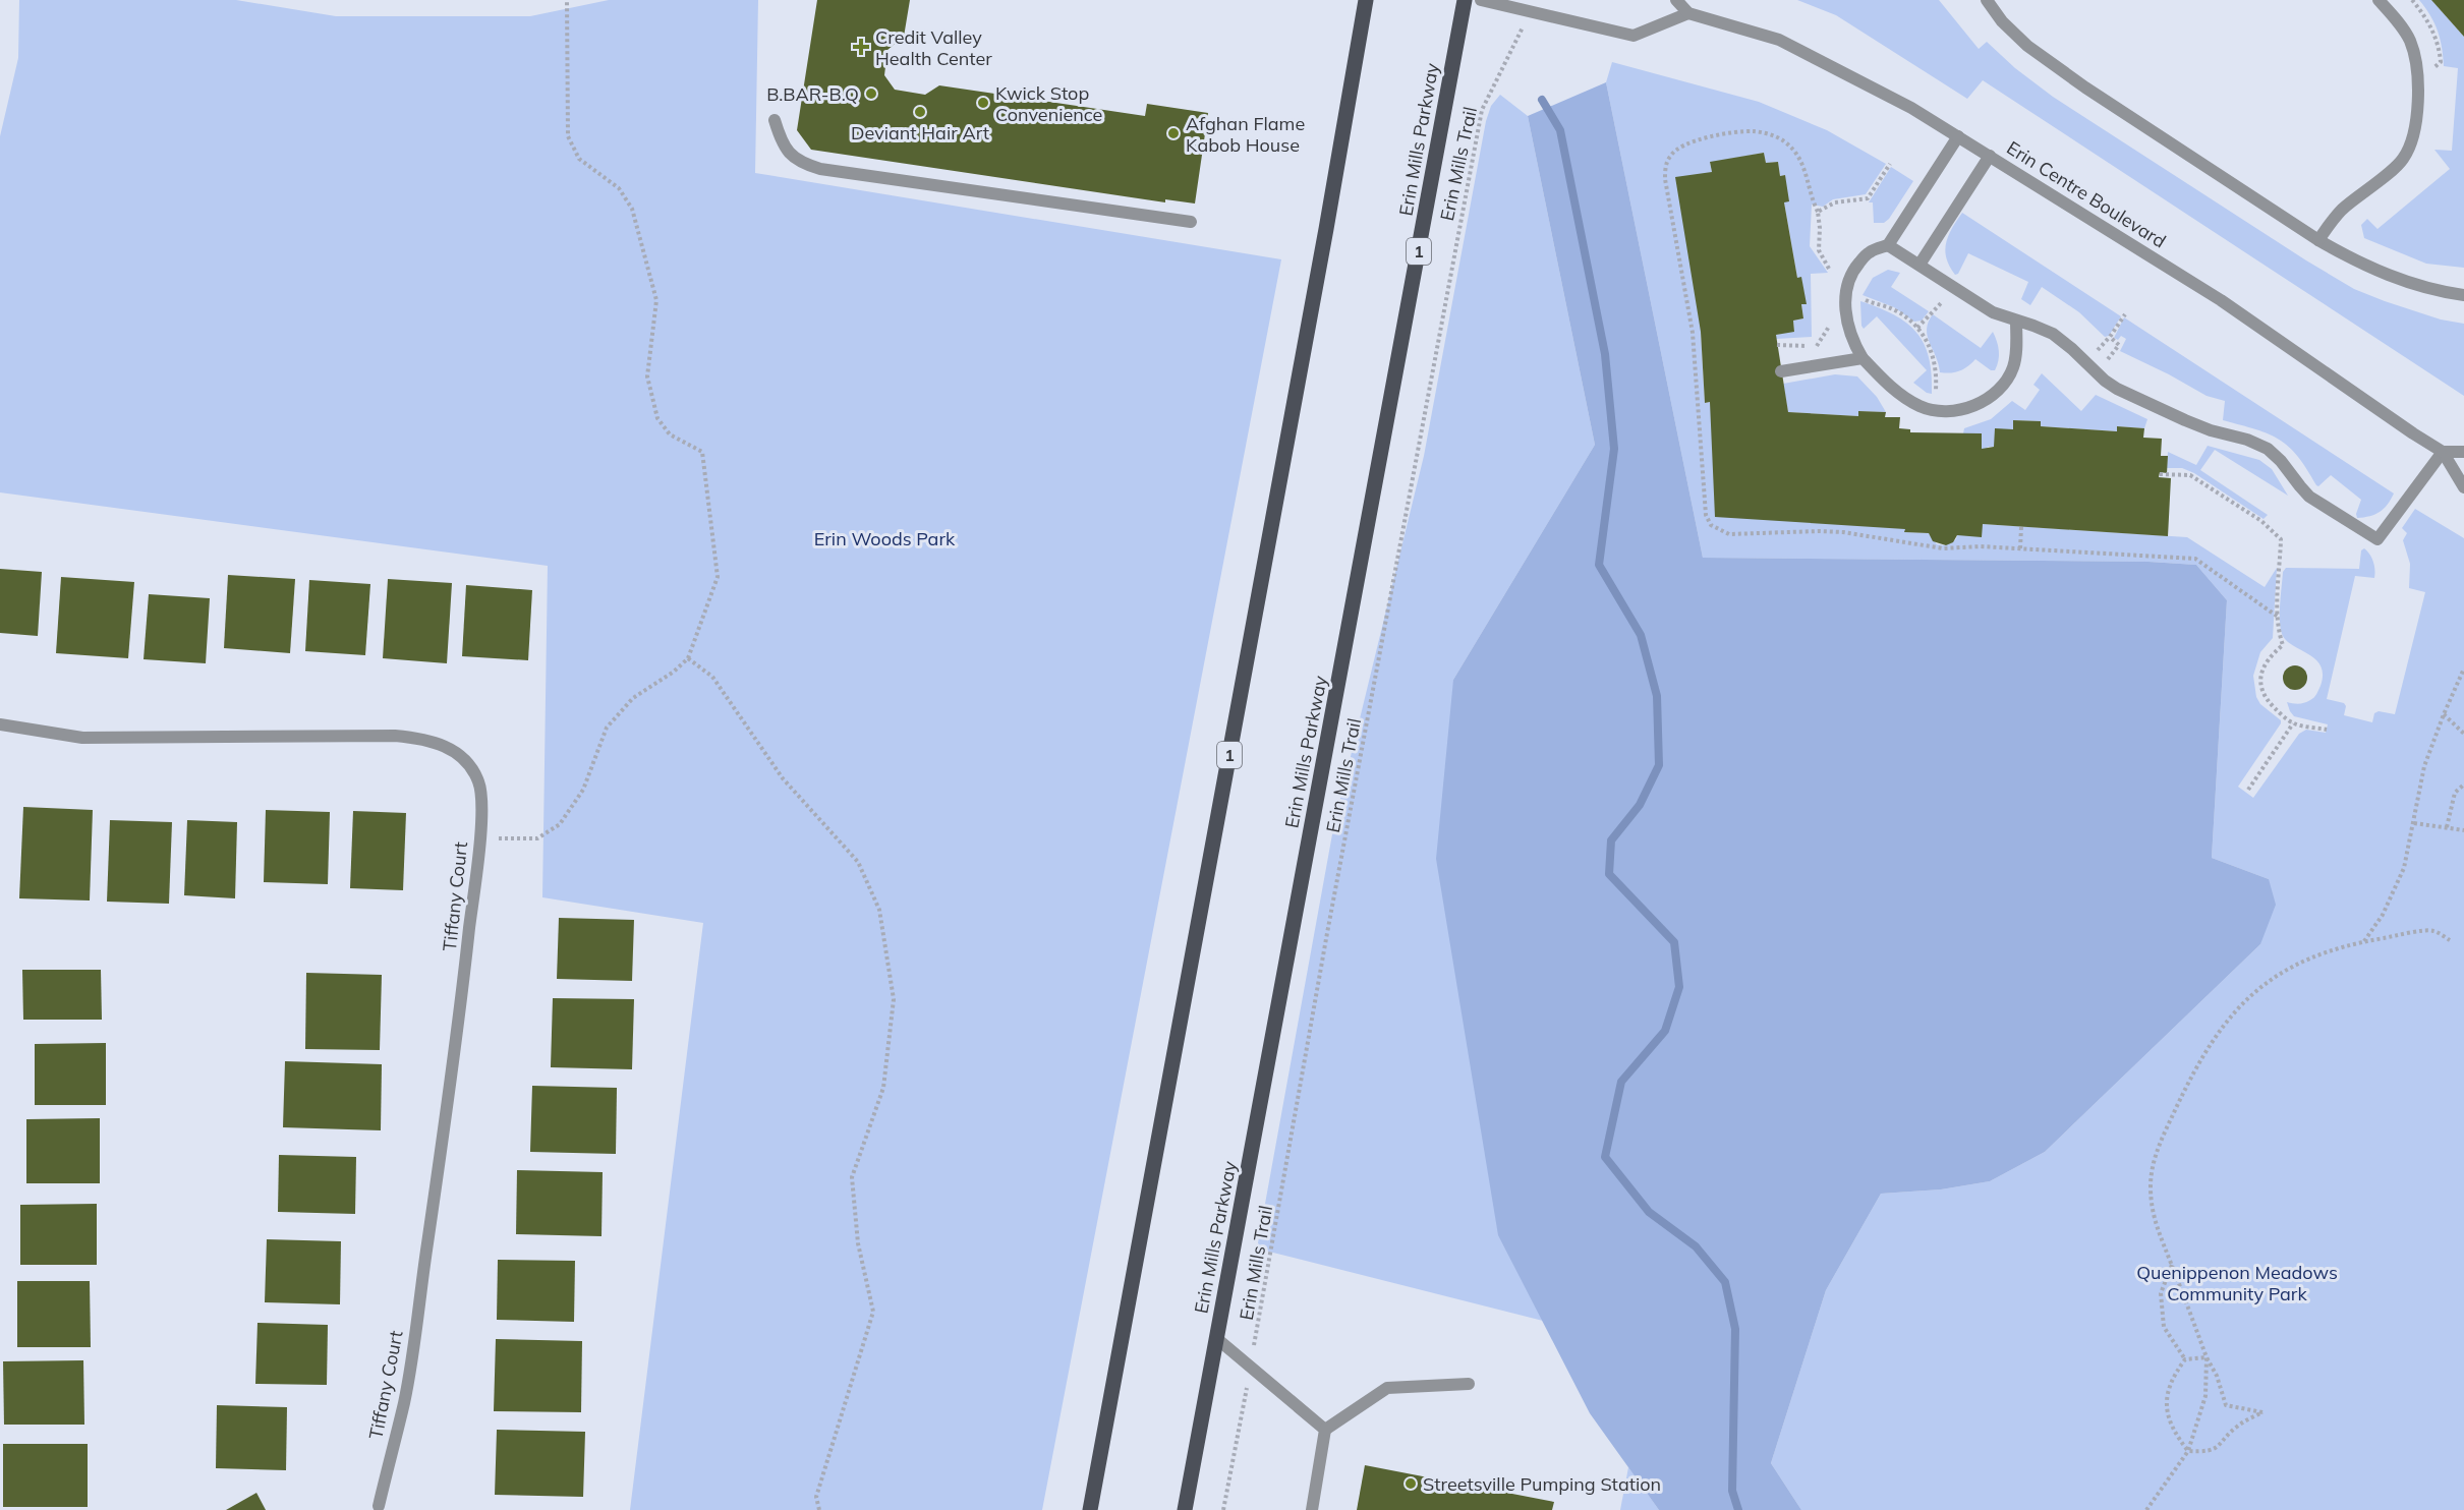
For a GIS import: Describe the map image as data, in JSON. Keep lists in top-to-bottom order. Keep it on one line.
{"streets":{"main road":["Erin Mills Parkway","1"],"street":["Erin Centre Boulevard","Tiffany Court"],"path":["Erin Mills Trail"]},"parks":["Erin Woods Park","Quenippenon Meadows Community Park"],"places":{"health":["Credit Valley Health Center"],"other":["B.BAR-B.Q","Kwick Stop Convenience","Deviant Hair Art","Afghan Flame Kabob House","Streetsville Pumping Station"]}}
